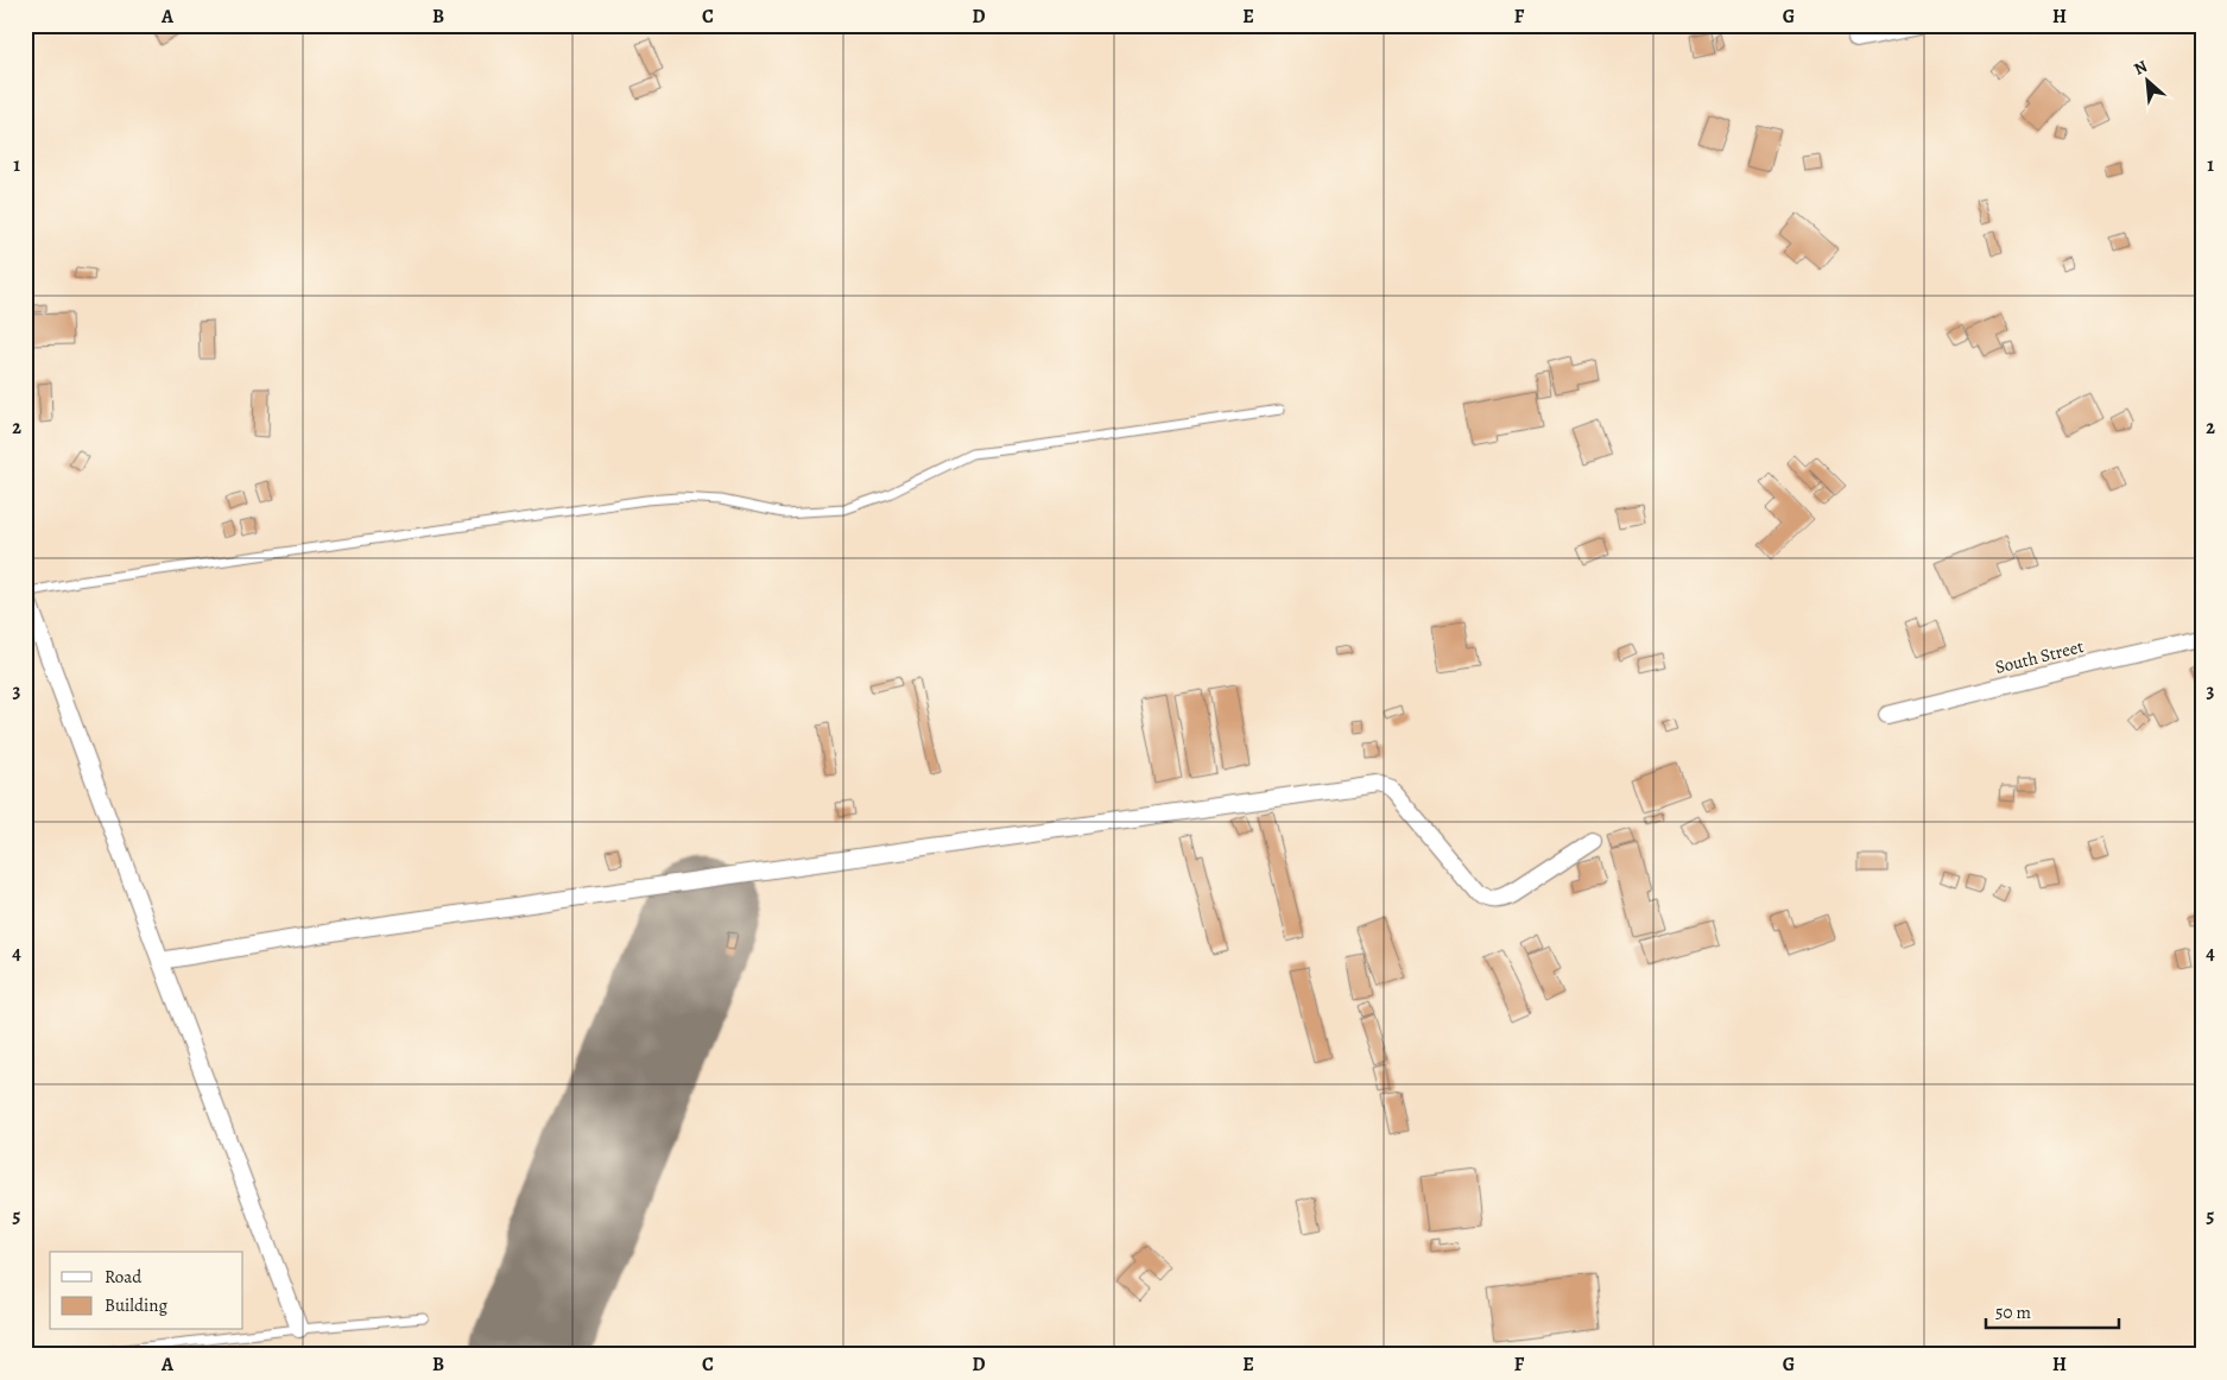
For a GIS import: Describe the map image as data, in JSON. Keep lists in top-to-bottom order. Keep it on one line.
{"streets":{"street":["South Street"]},"legend":["Road","Building"],"scale_bar":"50 m","north":"top left","grid":{"columns":["A","B","C","D","E","F","G","H"],"rows":["1","2","3","4","5"]}}
